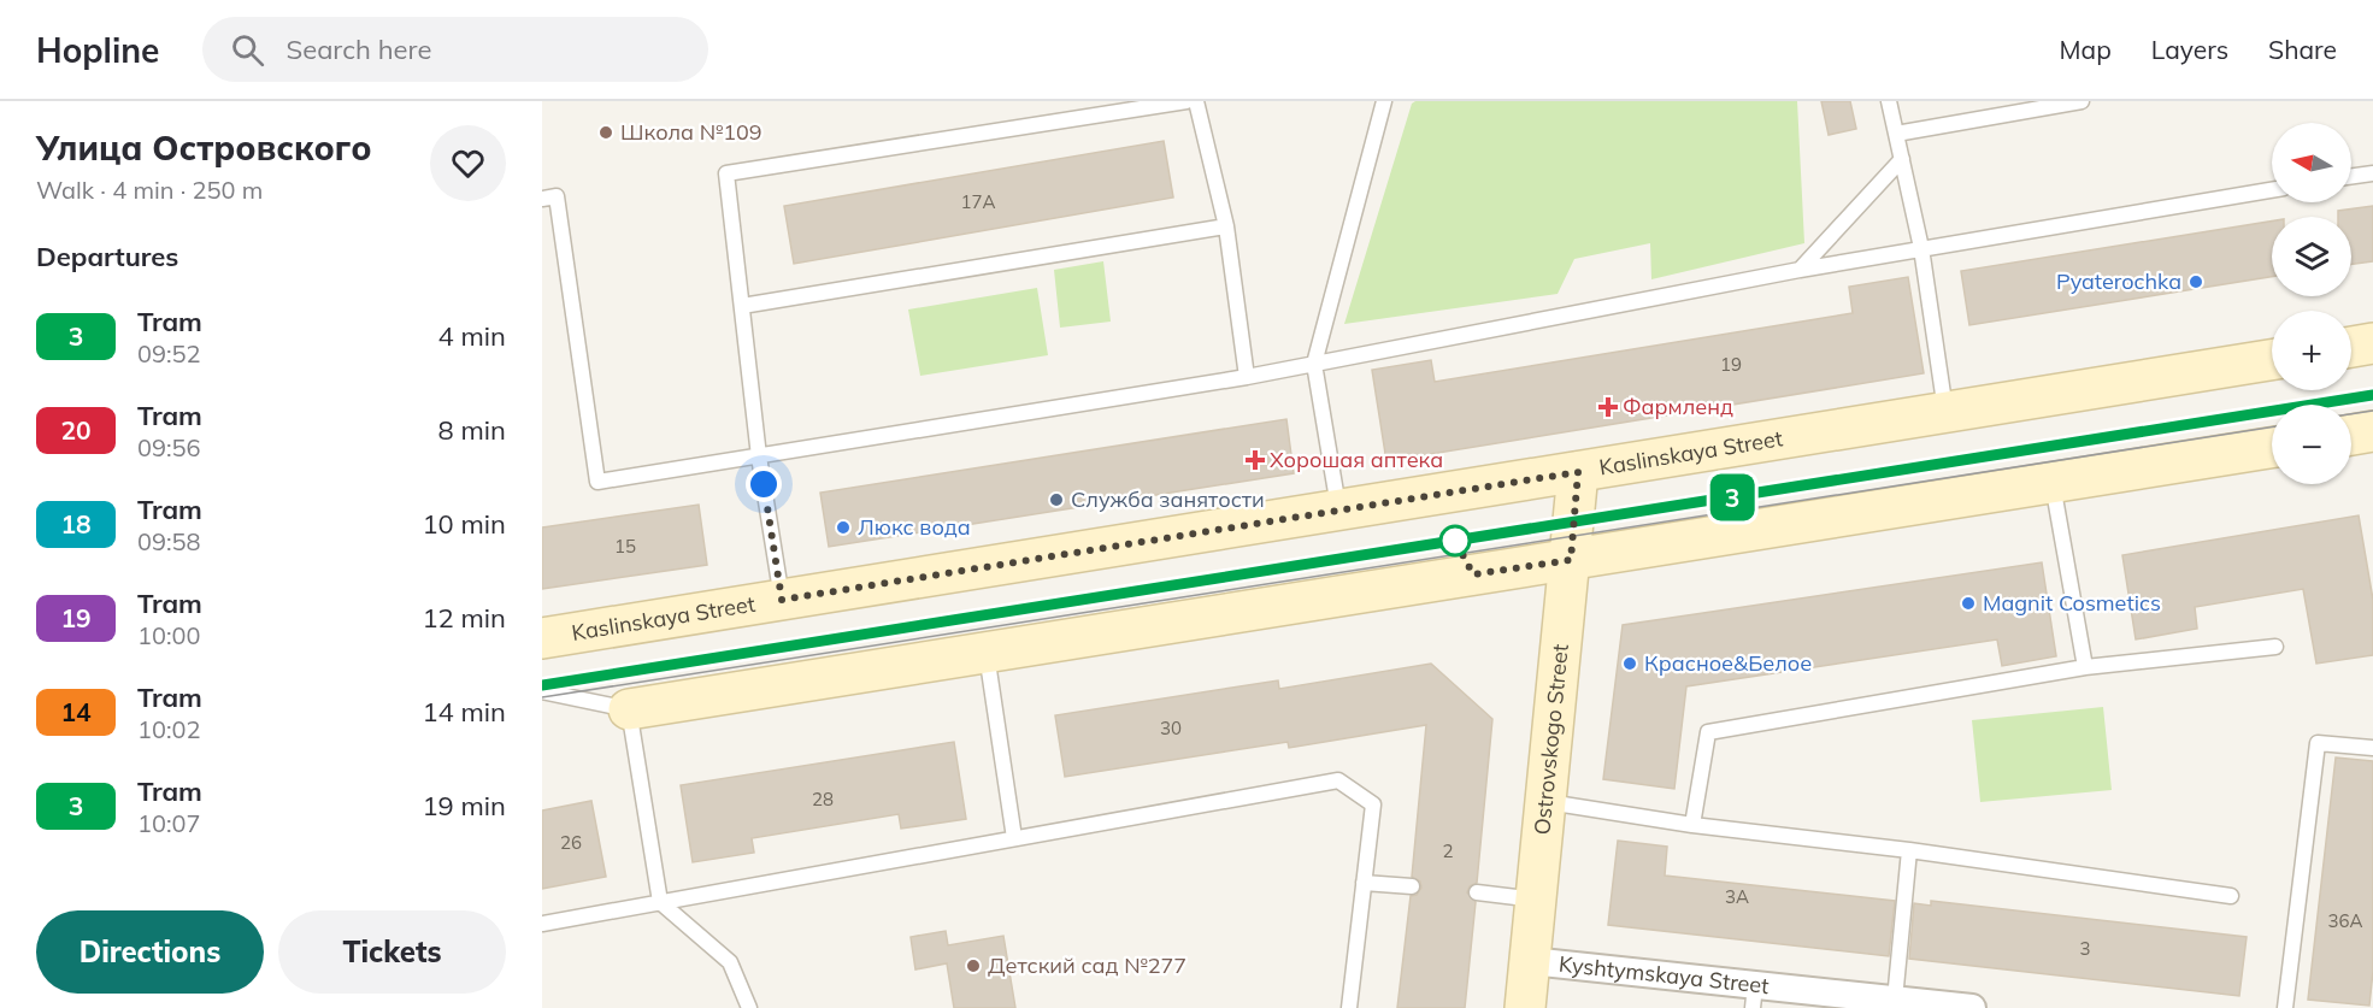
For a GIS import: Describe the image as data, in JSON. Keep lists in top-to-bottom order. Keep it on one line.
{"streets":{"main road":["Kaslinskaya Street","Ostrovskogo Street"],"street":["Kyshtymskaya Street"]},"crossings":[["Kaslinskaya Street","Ostrovskogo Street"],["Ostrovskogo Street","Kyshtymskaya Street"]],"places":{"other":["Школа №109","Pyaterochka","Служба занятости","Люкс вода","Magnit Cosmetics","Красное&Белое","Детский сад №277"],"health":["Фармленд","Хорошая аптека"]},"lines":["tram line 3"],"house_numbers":["17А","19","15","30","28","26","2","3А","36А","3"],"north":"left","page":{"header":"Hopline","search":"Search here","nav":["Map","Layers","Share"],"heading":[["Улица Островского","Walk · 4 min · 250 m"],"Departures"],"on_map":"3","map_buttons":["+","−"],"list":[{"mark":"3","name":"Tram","note":"09:52","value":"4 min"},{"mark":"20","name":"Tram","note":"09:56","value":"8 min"},{"mark":"18","name":"Tram","note":"09:58","value":"10 min"},{"mark":"19","name":"Tram","note":"10:00","value":"12 min"},{"mark":"14","name":"Tram","note":"10:02","value":"14 min"},{"mark":"3","name":"Tram","note":"10:07","value":"19 min"}],"buttons":["Directions","Tickets"]}}
